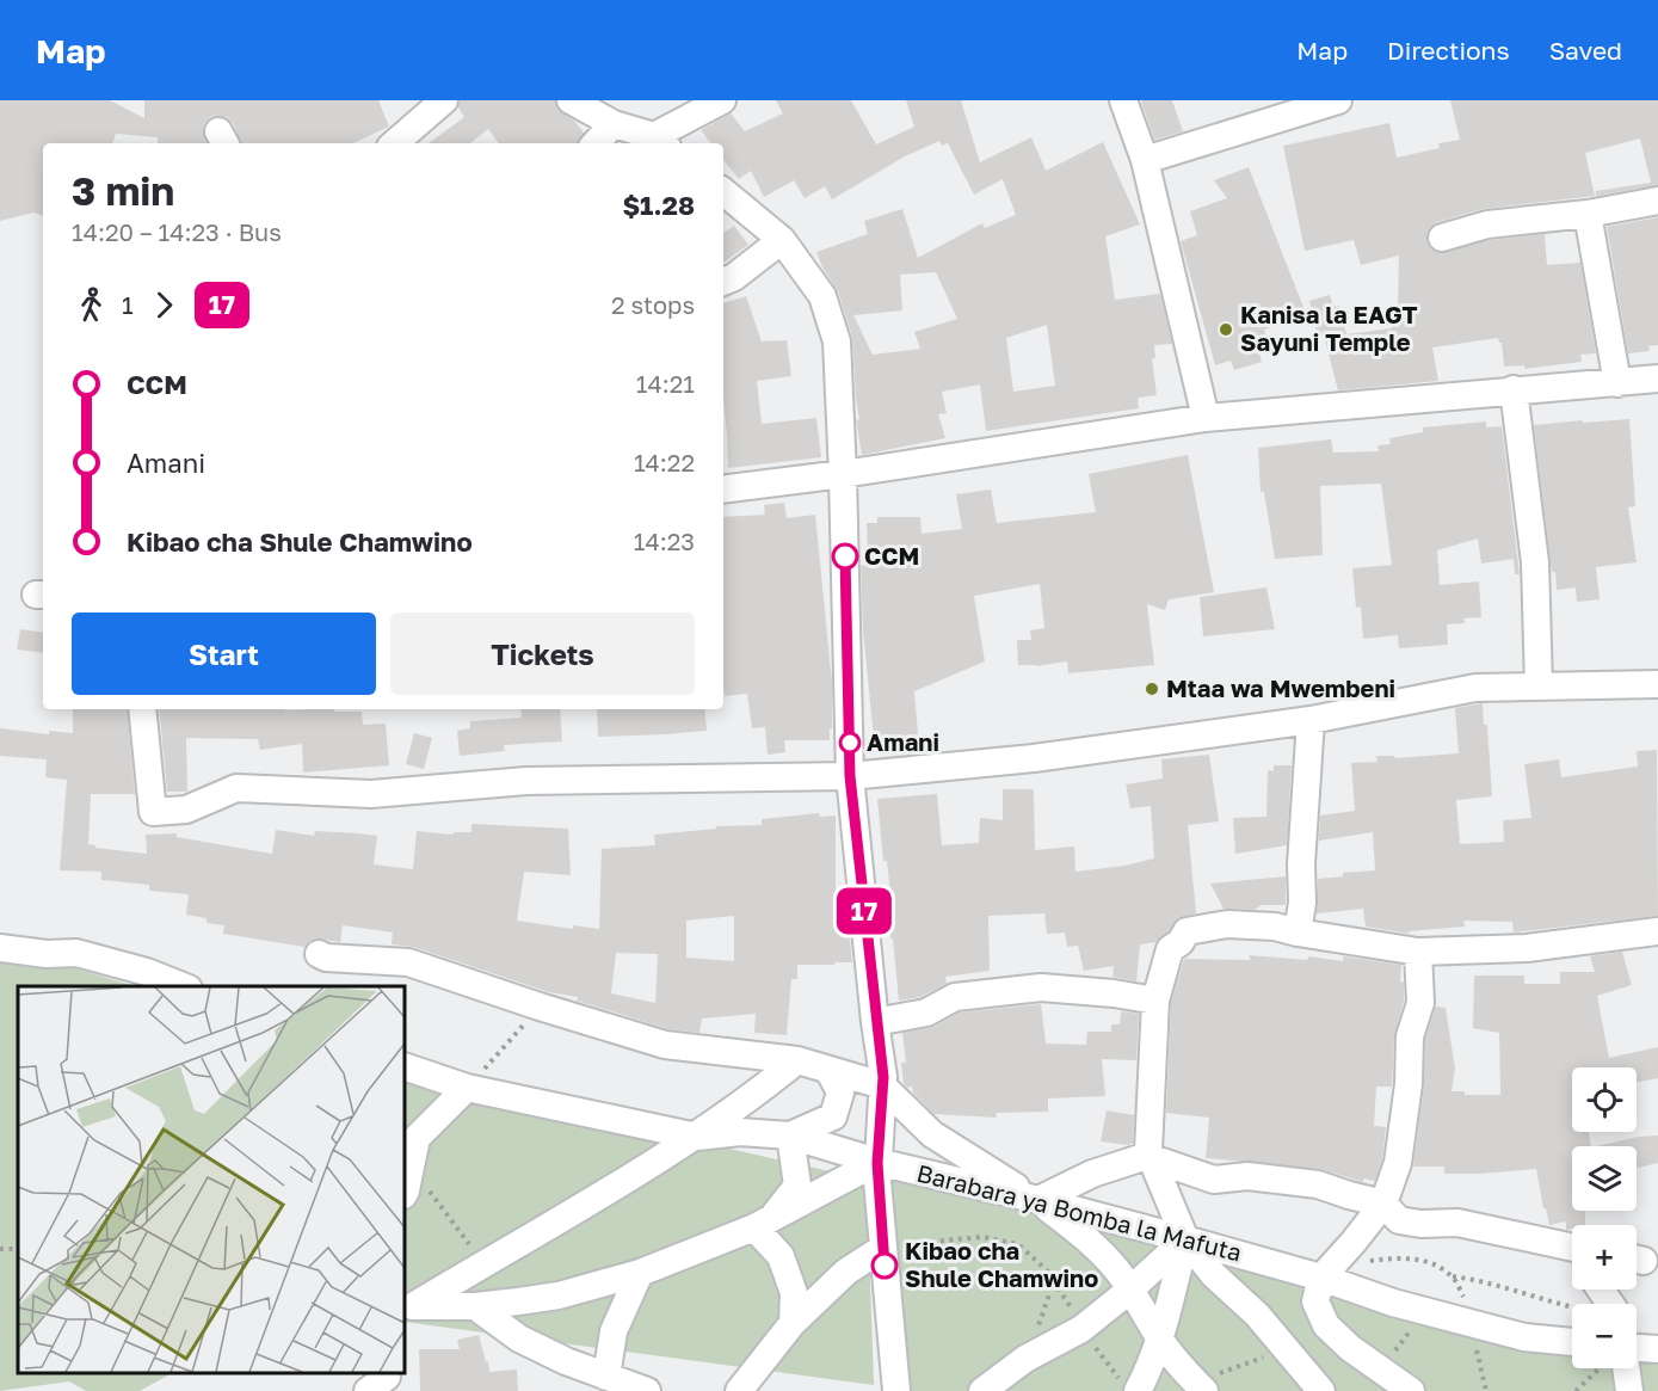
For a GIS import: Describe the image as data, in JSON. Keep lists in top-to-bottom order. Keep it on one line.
{"streets":{"street":["Barabara ya Bomba la Mafuta"]},"places":["Kanisa la EAGT Sayuni Temple","CCM","Mtaa wa Mwembeni","Amani","Kibao cha Shule Chamwino"],"lines":["bus line 17"],"page":{"header":"Map","nav":["Map","Directions","Saved"],"on_map":"17","heading":["3 min","14:20 – 14:23 · Bus","$1.28"],"legs":["1","17","2 stops"],"list":[{"name":"CCM","value":"14:21"},{"name":"Amani","value":"14:22"},{"name":"Kibao cha Shule Chamwino","value":"14:23"}],"buttons":["Start","Tickets"],"map_buttons":["+","−"]}}
